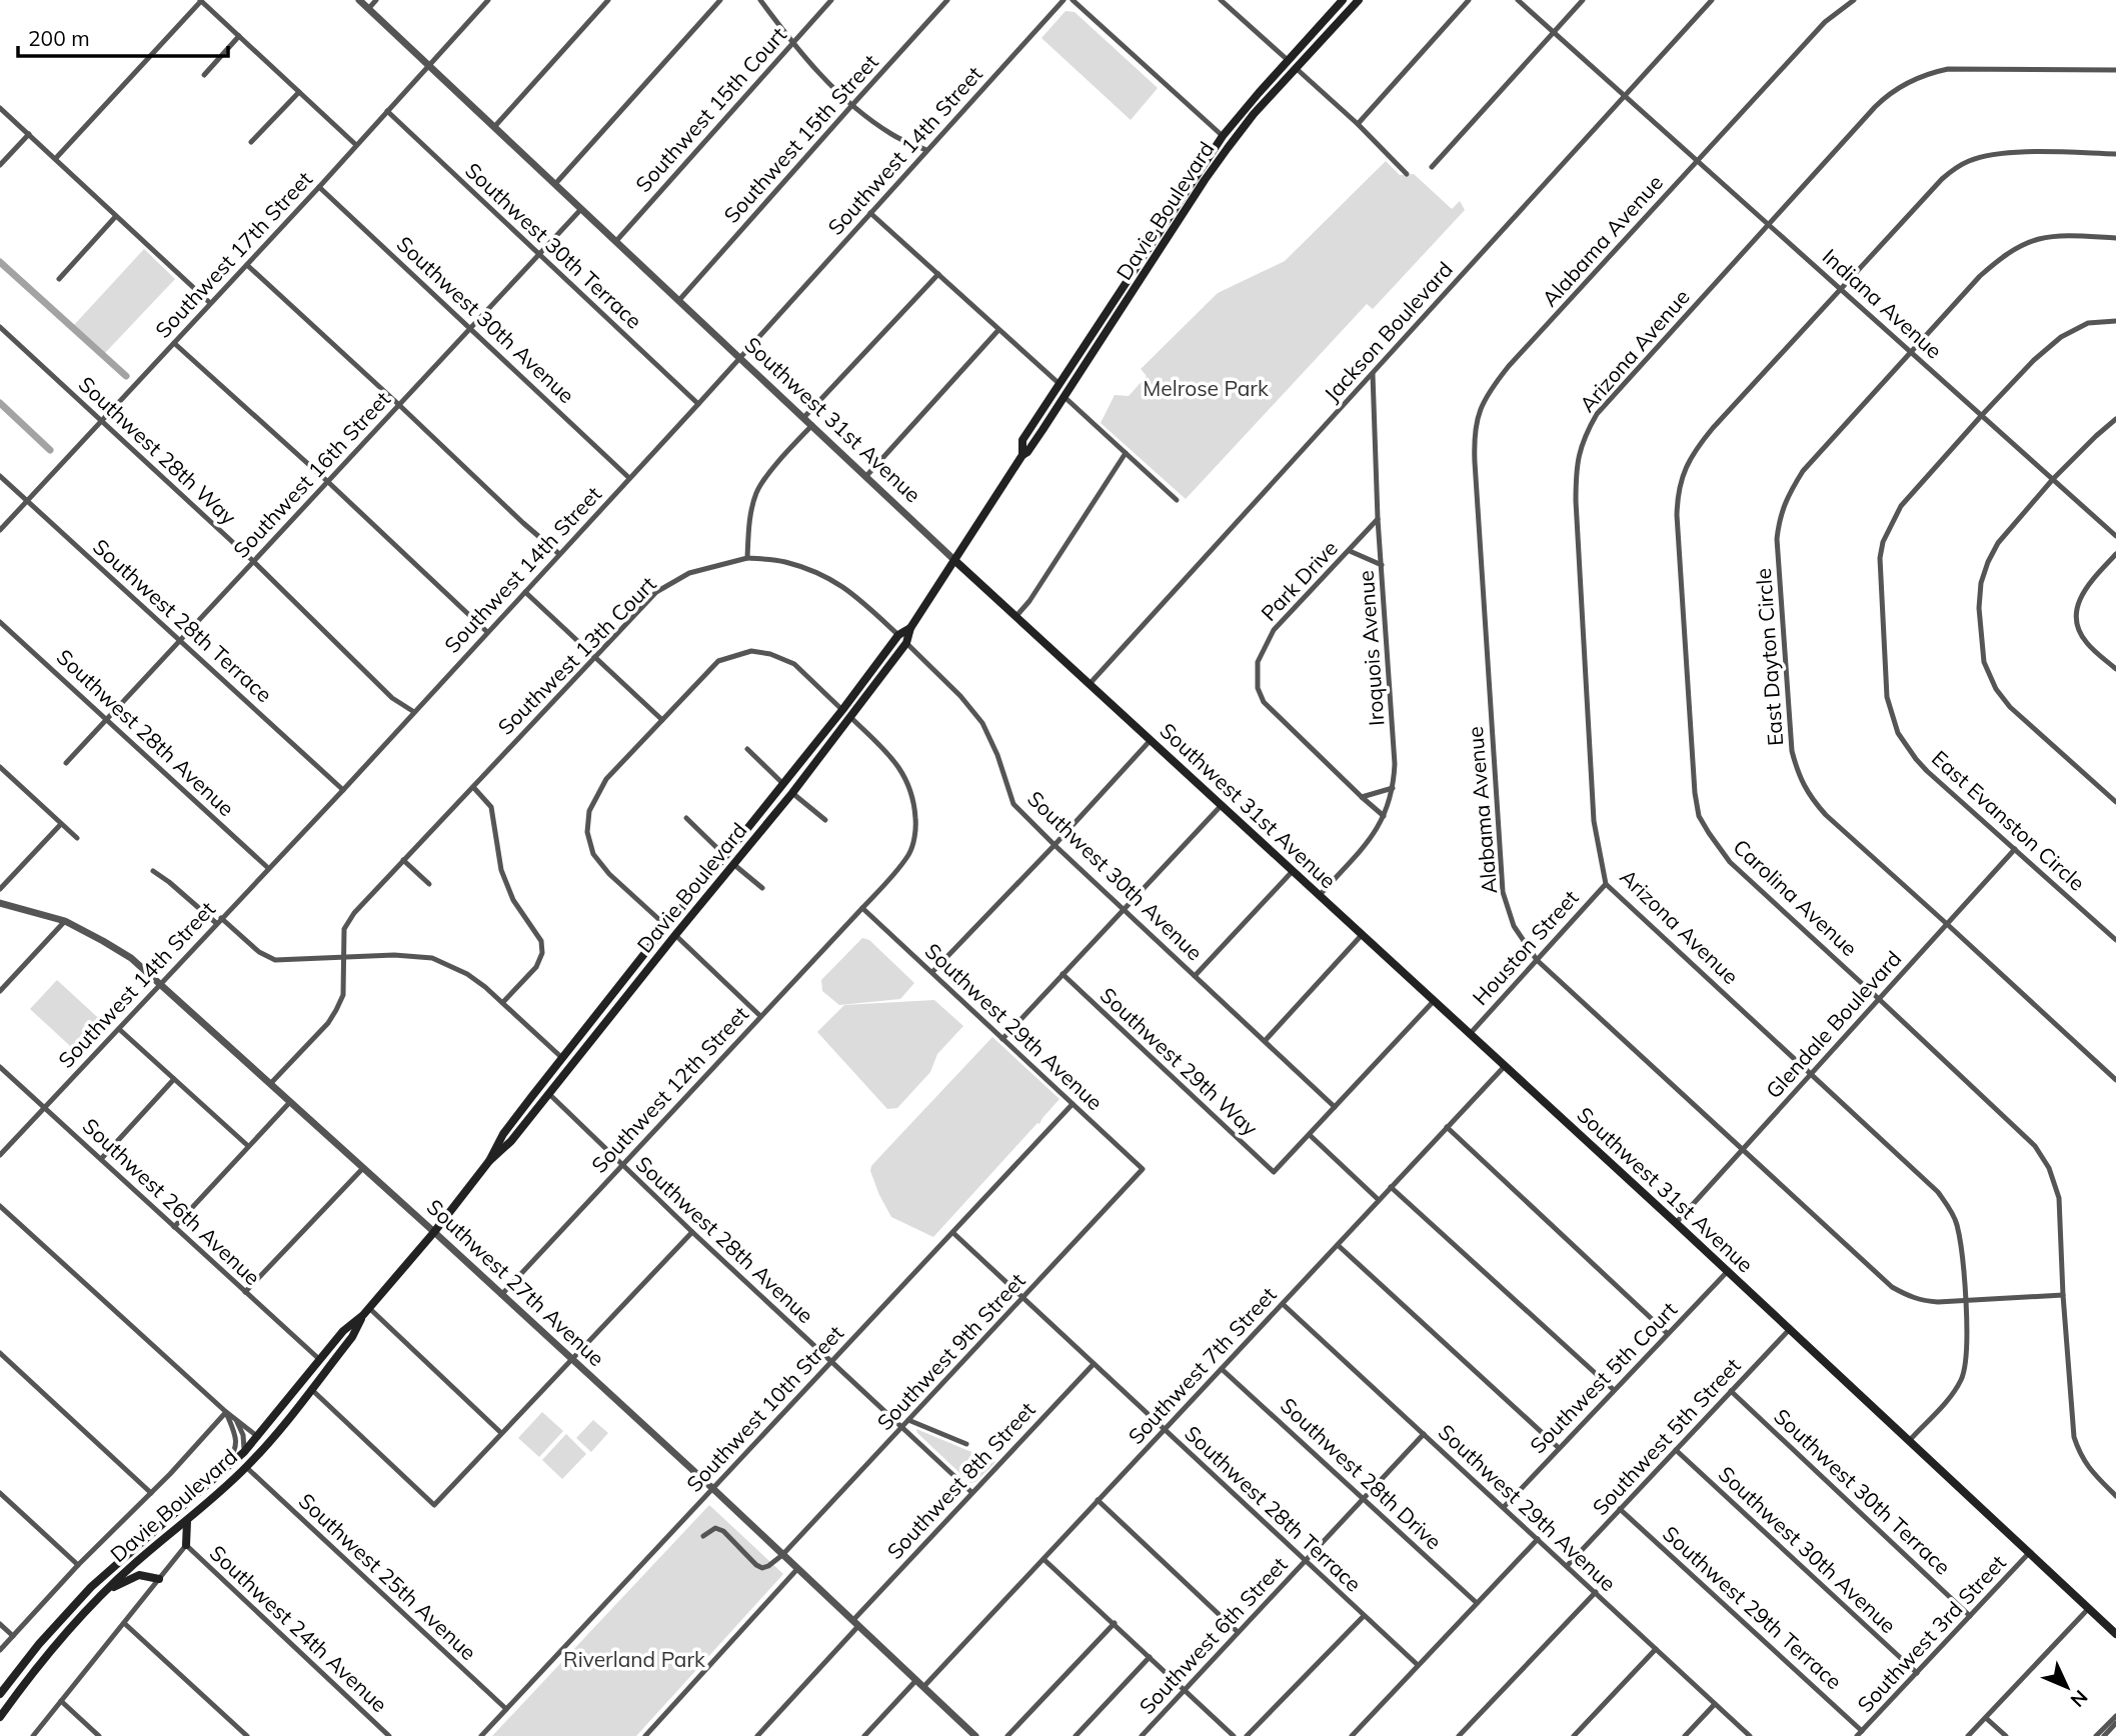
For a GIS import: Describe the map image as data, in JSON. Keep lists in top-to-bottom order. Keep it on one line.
{"streets":{"main road":["Davie Boulevard","Southwest 31st Avenue"],"street":["Southwest 15th Court","Southwest 15th Street","Southwest 14th Street","Alabama Avenue","Southwest 30th Terrace","Southwest 17th Street","Indiana Avenue","Southwest 30th Avenue","Jackson Boulevard","Arizona Avenue","Southwest 28th Way","Southwest 16th Street","Park Drive","Southwest 28th Terrace","Iroquois Avenue","Southwest 13th Court","East Dayton Circle","Southwest 28th Avenue","East Evanston Circle","Carolina Avenue","Houston Street","Glendale Boulevard","Southwest 29th Avenue","Southwest 29th Way","Southwest 12th Street","Southwest 26th Avenue","Southwest 27th Avenue","Southwest 9th Street","Southwest 7th Street","Southwest 5th Court","Southwest 10th Street","Southwest 5th Street","Southwest 28th Drive","Southwest 8th Street","Southwest 25th Avenue","Southwest 29th Terrace","Southwest 24th Avenue","Southwest 3rd Street","Southwest 6th Street"]},"crossings":[["Southwest 15th Court","Southwest 31st Avenue"],["Southwest 15th Street","Southwest 31st Avenue"],["Southwest 14th Street","Southwest 30th Terrace"],["Southwest 14th Street","Southwest 30th Avenue"],["Southwest 14th Street","Southwest 31st Avenue"],["Southwest 14th Street","Southwest 28th Way"],["Southwest 14th Street","Southwest 28th Terrace"],["Southwest 14th Street","Southwest 28th Avenue"],["Southwest 14th Street","Southwest 26th Avenue"],["Southwest 14th Street","Southwest 27th Avenue"],["Davie Boulevard","Southwest 30th Avenue"],["Davie Boulevard","Southwest 31st Avenue"],["Davie Boulevard","Southwest 28th Avenue"],["Davie Boulevard","Southwest 26th Avenue"],["Davie Boulevard","Southwest 27th Avenue"],["Davie Boulevard","Southwest 25th Avenue"],["Alabama Avenue","Indiana Avenue"],["Alabama Avenue","Arizona Avenue"],["Alabama Avenue","Carolina Avenue"],["Alabama Avenue","Houston Street"],["Alabama Avenue","Glendale Boulevard"],["Southwest 30th Terrace","Southwest 17th Street"],["Southwest 30th Terrace","Southwest 16th Street"],["Southwest 30th Terrace","Southwest 5th Street"],["Southwest 30th Terrace","Southwest 3rd Street"],["Southwest 17th Street","Southwest 30th Avenue"],["Southwest 17th Street","Southwest 31st Avenue"],["Southwest 17th Street","Southwest 28th Way"],["Southwest 17th Street","Southwest 28th Terrace"],["Indiana Avenue","Jackson Boulevard"],["Indiana Avenue","Arizona Avenue"],["Indiana Avenue","East Dayton Circle"],["Indiana Avenue","East Evanston Circle"],["Indiana Avenue","Carolina Avenue"],["Southwest 30th Avenue","Southwest 16th Street"],["Southwest 30th Avenue","Southwest 5th Street"],["Southwest 30th Avenue","Southwest 3rd Street"],["Jackson Boulevard","Southwest 31st Avenue"],["Jackson Boulevard","Iroquois Avenue"],["Arizona Avenue","Southwest 31st Avenue"],["Arizona Avenue","Houston Street"],["Arizona Avenue","Glendale Boulevard"],["Southwest 31st Avenue","Southwest 16th Street"],["Southwest 31st Avenue","Iroquois Avenue"],["Southwest 31st Avenue","Houston Street"],["Southwest 31st Avenue","Glendale Boulevard"],["Southwest 31st Avenue","Southwest 7th Street"],["Southwest 31st Avenue","Southwest 5th Court"],["Southwest 31st Avenue","Southwest 5th Street"],["Southwest 31st Avenue","Southwest 3rd Street"],["Southwest 28th Way","Southwest 16th Street"],["Southwest 16th Street","Southwest 28th Terrace"],["Southwest 16th Street","Southwest 28th Avenue"],["Park Drive","Iroquois Avenue"],["Southwest 28th Terrace","Southwest 9th Street"],["Southwest 28th Terrace","Southwest 7th Street"],["Southwest 28th Terrace","Southwest 10th Street"],["Southwest 28th Terrace","Southwest 8th Street"],["Southwest 28th Terrace","Southwest 6th Street"],["Southwest 13th Court","Southwest 27th Avenue"],["East Dayton Circle","Glendale Boulevard"],["Southwest 28th Avenue","Southwest 12th Street"],["Southwest 28th Avenue","Southwest 9th Street"],["Southwest 28th Avenue","Southwest 10th Street"],["Southwest 28th Avenue","Southwest 8th Street"],["East Evanston Circle","Glendale Boulevard"],["Carolina Avenue","Glendale Boulevard"],["Southwest 29th Avenue","Southwest 12th Street"],["Southwest 29th Avenue","Southwest 9th Street"],["Southwest 29th Avenue","Southwest 7th Street"],["Southwest 29th Avenue","Southwest 5th Court"],["Southwest 29th Avenue","Southwest 10th Street"],["Southwest 29th Avenue","Southwest 5th Street"],["Southwest 29th Avenue","Southwest 6th Street"],["Southwest 12th Street","Southwest 27th Avenue"],["Southwest 27th Avenue","Southwest 9th Street"],["Southwest 27th Avenue","Southwest 7th Street"],["Southwest 27th Avenue","Southwest 10th Street"],["Southwest 27th Avenue","Southwest 8th Street"],["Southwest 7th Street","Southwest 28th Drive"],["Southwest 10th Street","Southwest 25th Avenue"],["Southwest 5th Street","Southwest 29th Terrace"],["Southwest 28th Drive","Southwest 6th Street"],["Southwest 29th Terrace","Southwest 3rd Street"]],"parks":["Melrose Park","Riverland Park"],"scale_bar":"200 m","north":"bottom right"}
